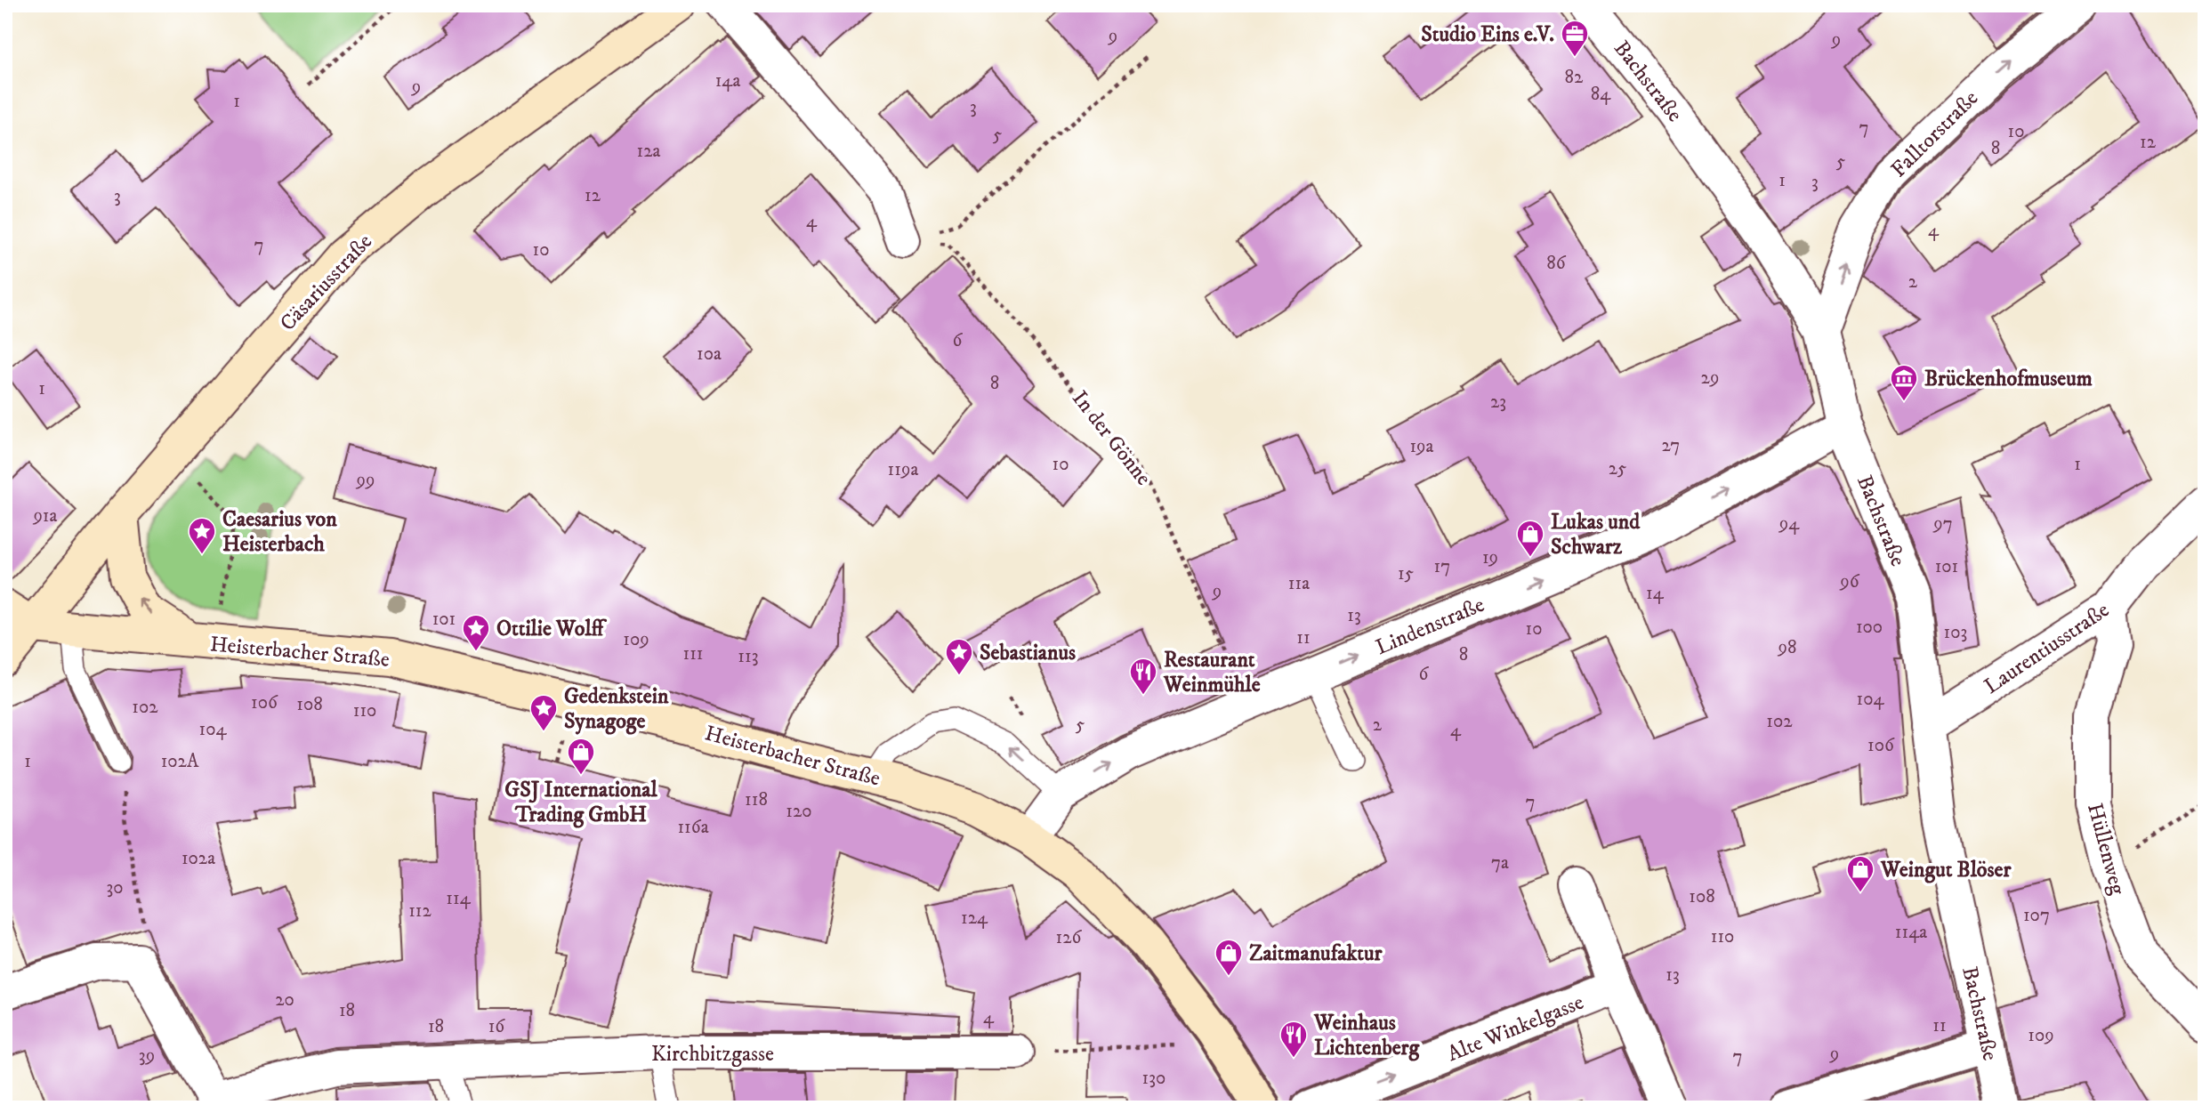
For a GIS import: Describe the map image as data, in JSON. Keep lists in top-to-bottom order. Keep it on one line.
{"streets":{"main road":["Cäsariusstraße","Heisterbacher Straße"],"street":["Bachstraße","Falltorstraße","Lindenstraße","Laurentiusstraße","Hüllenweg","Alte Winkelgasse","Kirchbitzgasse"],"path":["In der Gönne"]},"crossings":[["Bachstraße","Falltorstraße"],["Bachstraße","Lindenstraße"],["Bachstraße","Laurentiusstraße"],["Cäsariusstraße","Heisterbacher Straße"],["In der Gönne","Lindenstraße"],["Lindenstraße","Heisterbacher Straße"],["Laurentiusstraße","Hüllenweg"]],"one_way":["Falltorstraße","Lindenstraße","Alte Winkelgasse"],"places":{"office":["Studio Eins e.V."],"museum":["Brückenhofmuseum"],"place":["Caesarius von Heisterbach","Ottilie Wolff","Sebastianus","Gedenkstein Synagoge"],"shop":["Lukas und Schwarz","GSJ International Trading GmbH","Weingut Blöser","Zaitmanufaktur"],"restaurant":["Restaurant Weinmühle","Weinhaus Lichtenberg"]},"house_numbers":["9","9","82","14a","9","84","1","3","7","10","5","12","8","12a","5","1","3","12","3","4","4","7","10","86","2","6","10a","29","8","1","23","27","19a","10","1","25","119a","99","91a","94","97","19","17","101","15","96","11a","9","14","13","101","100","10","103","11","109","98","111","8","113","6","104","106","108","102","110","102","5","2","104","4","106","1","102A","118","7","120","116a","102a","7a","30","108","114","112","107","124","114a","110","126","13","20","18","4","11","18","16","109","9","39","7","130"]}
